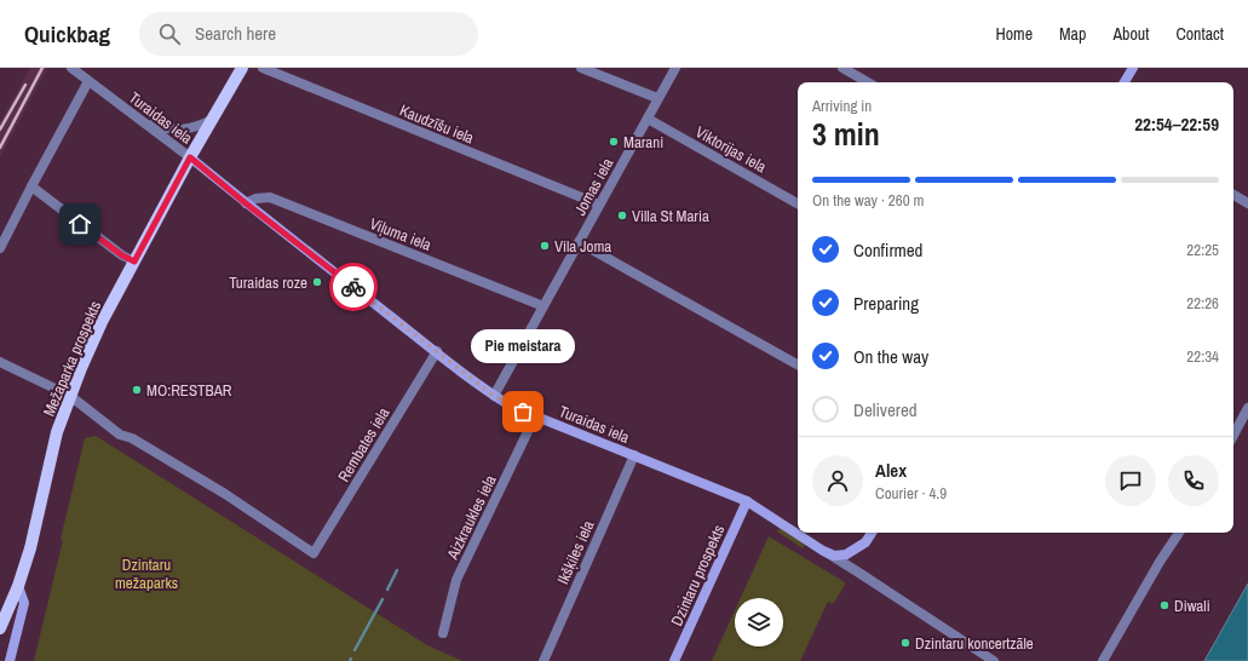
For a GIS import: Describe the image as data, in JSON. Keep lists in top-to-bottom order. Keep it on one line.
{"streets":{"main road":["Mežaparka prospekts"],"street":["Turaidas iela","Kaudzīšu iela","Viktorijas iela","Jomas iela","Viļuma iela","Rembates iela","Aizkraukles iela","Ikšķiles iela","Dzintaru prospekts"]},"crossings":[["Turaidas iela","Jomas iela"],["Turaidas iela","Viļuma iela"],["Turaidas iela","Mežaparka prospekts"],["Turaidas iela","Rembates iela"],["Turaidas iela","Aizkraukles iela"],["Turaidas iela","Ikšķiles iela"],["Turaidas iela","Dzintaru prospekts"],["Kaudzīšu iela","Jomas iela"],["Viktorijas iela","Jomas iela"],["Jomas iela","Viļuma iela"],["Mežaparka prospekts","Rembates iela"]],"parks":["Dzintaru mežaparks"],"places":["Marani","Villa St Maria","Vila Joma","Turaidas roze","MO:RESTBAR","Pie meistara","Diwali","Dzintaru koncertzāle"],"page":{"header":"Quickbag","search":"Search here","nav":["Home","Map","About","Contact"],"heading":["3 min","Arriving in","22:54–22:59"],"panel":["Alex","Courier · 4.9"],"bar":"On the way · 260 m","list":[["Confirmed","22:25"],["Preparing","22:26"],["On the way","22:34"],"Delivered"],"bubble":"Pie meistara"}}
